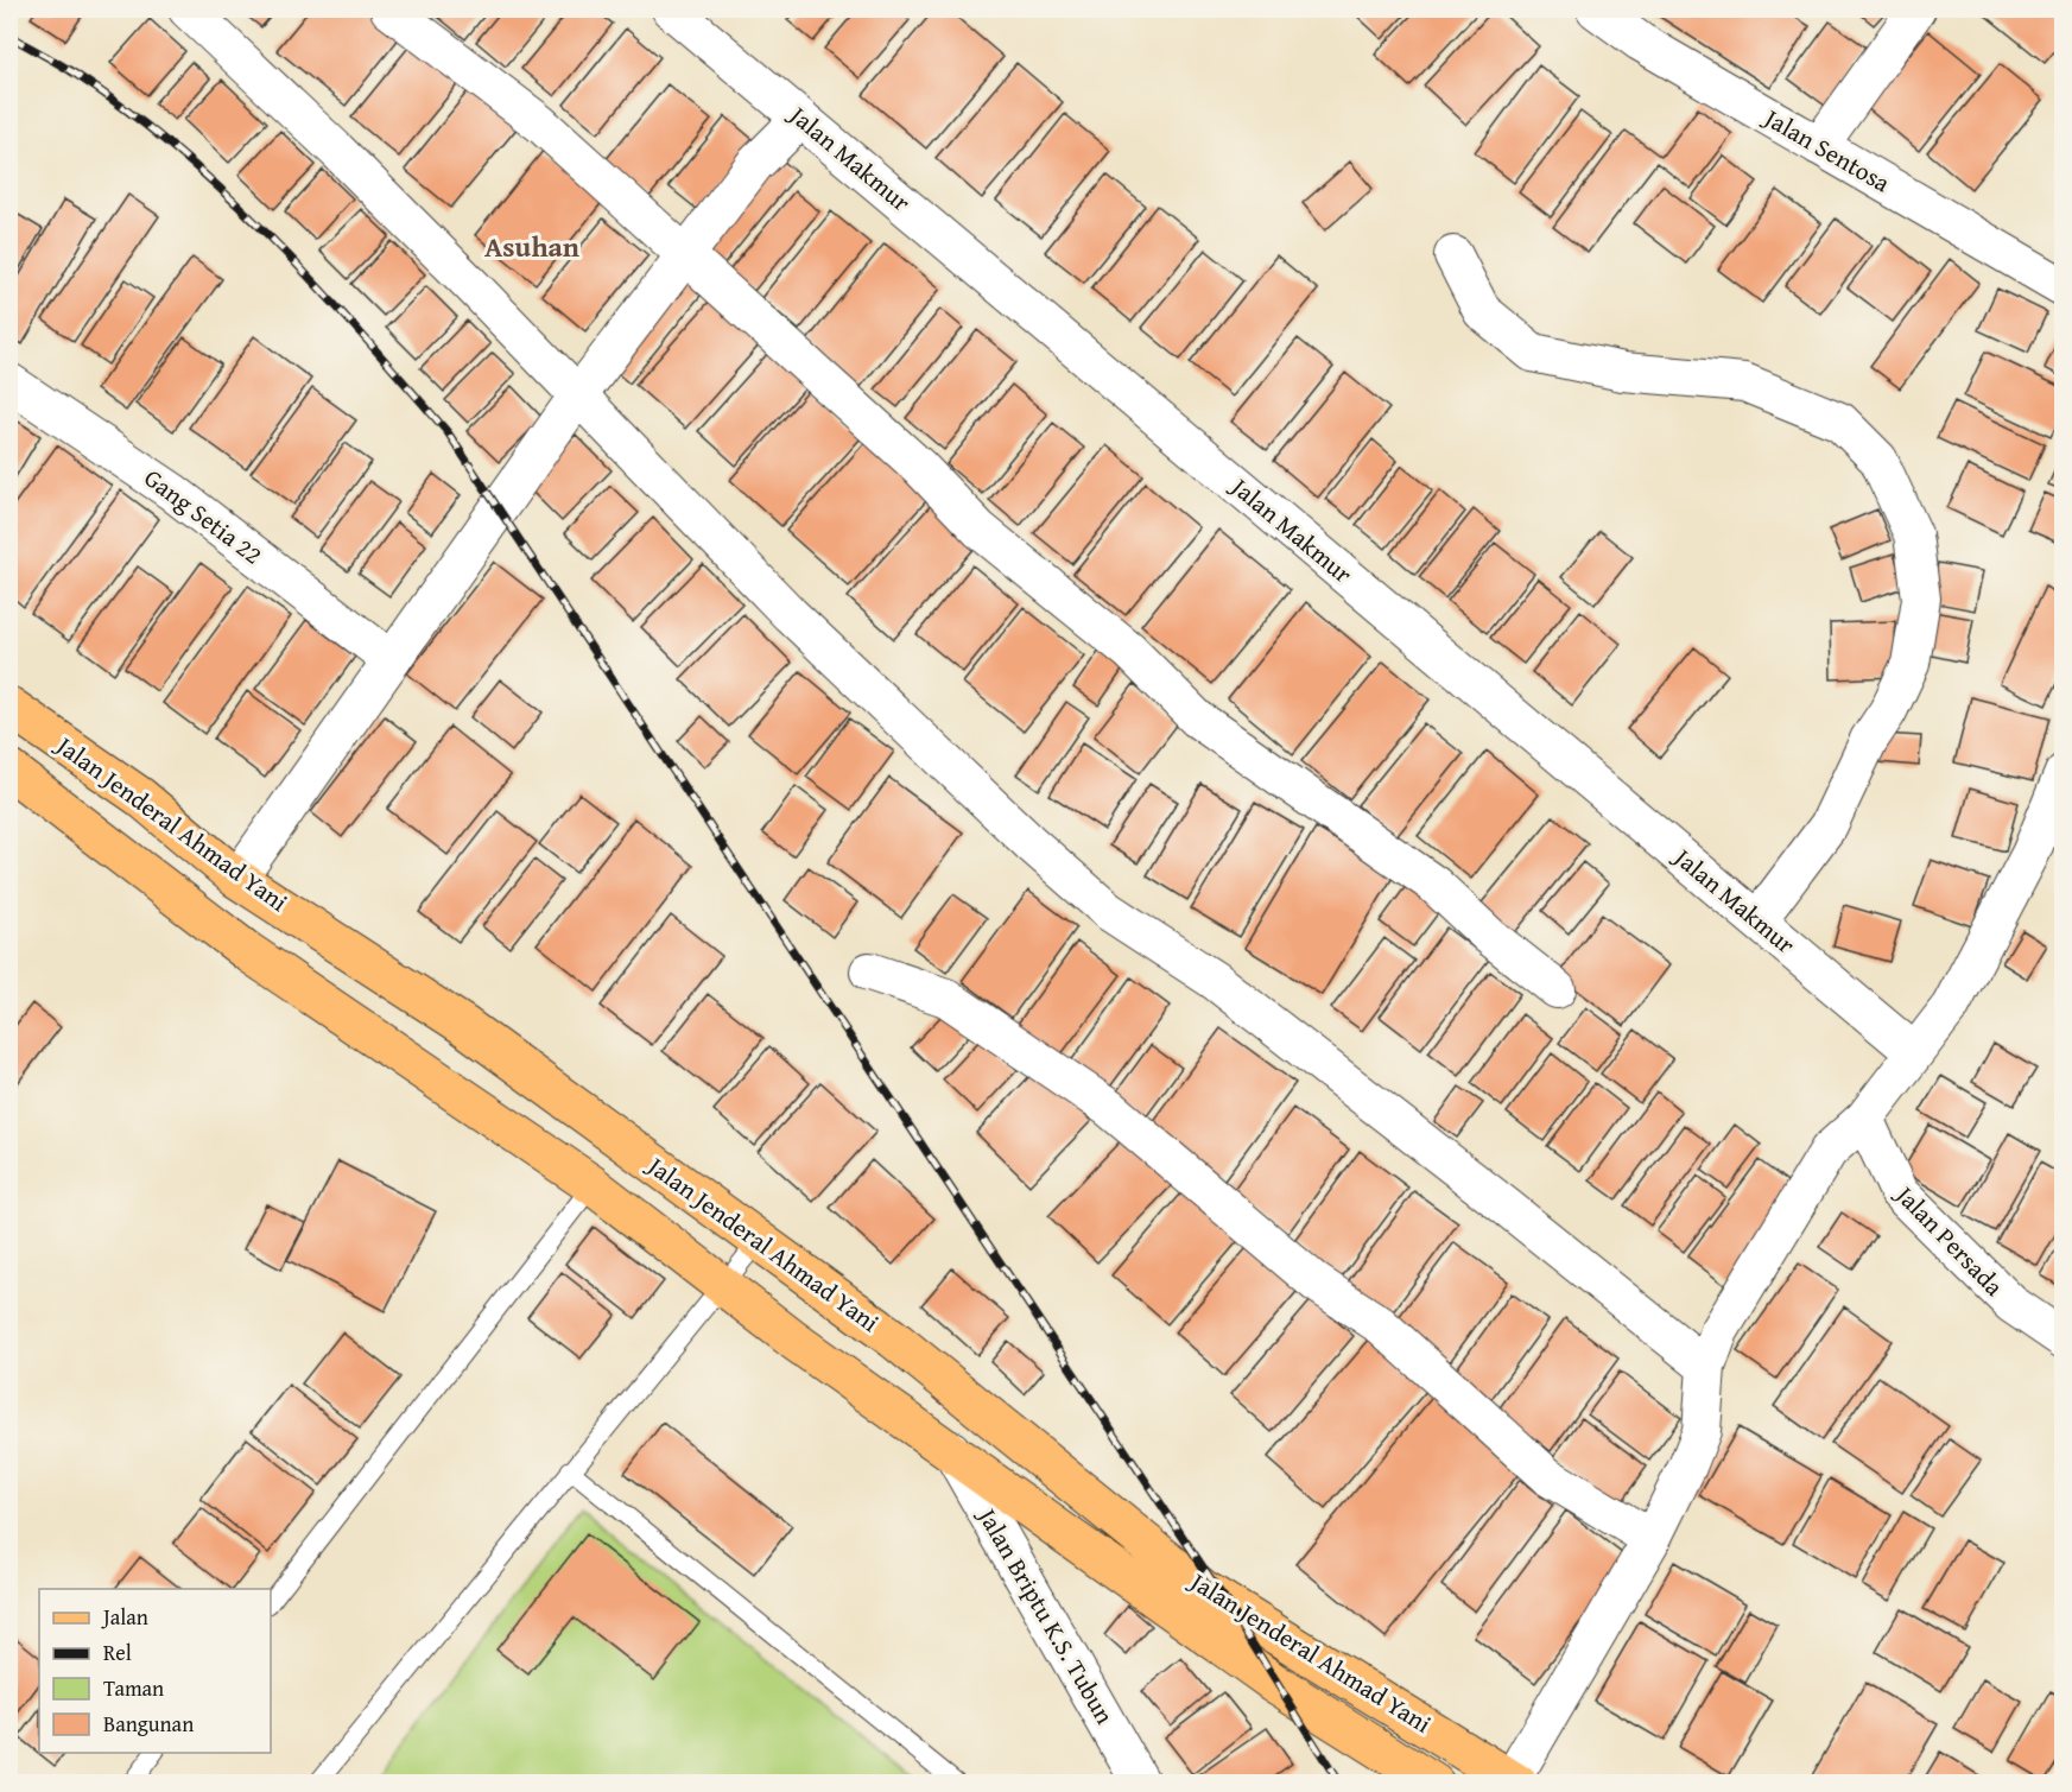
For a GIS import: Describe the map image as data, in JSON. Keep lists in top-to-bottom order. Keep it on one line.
{"streets":{"main road":["Jalan Jenderal Ahmad Yani"],"street":["Jalan Sentosa","Jalan Makmur","Gang Setia 22","Jalan Persada","Jalan Briptu K.S. Tubun"]},"crossings":[["Jalan Jenderal Ahmad Yani","Jalan Briptu K.S. Tubun"]],"districts":["Asuhan"],"legend":["Jalan","Rel","Taman","Bangunan"]}
